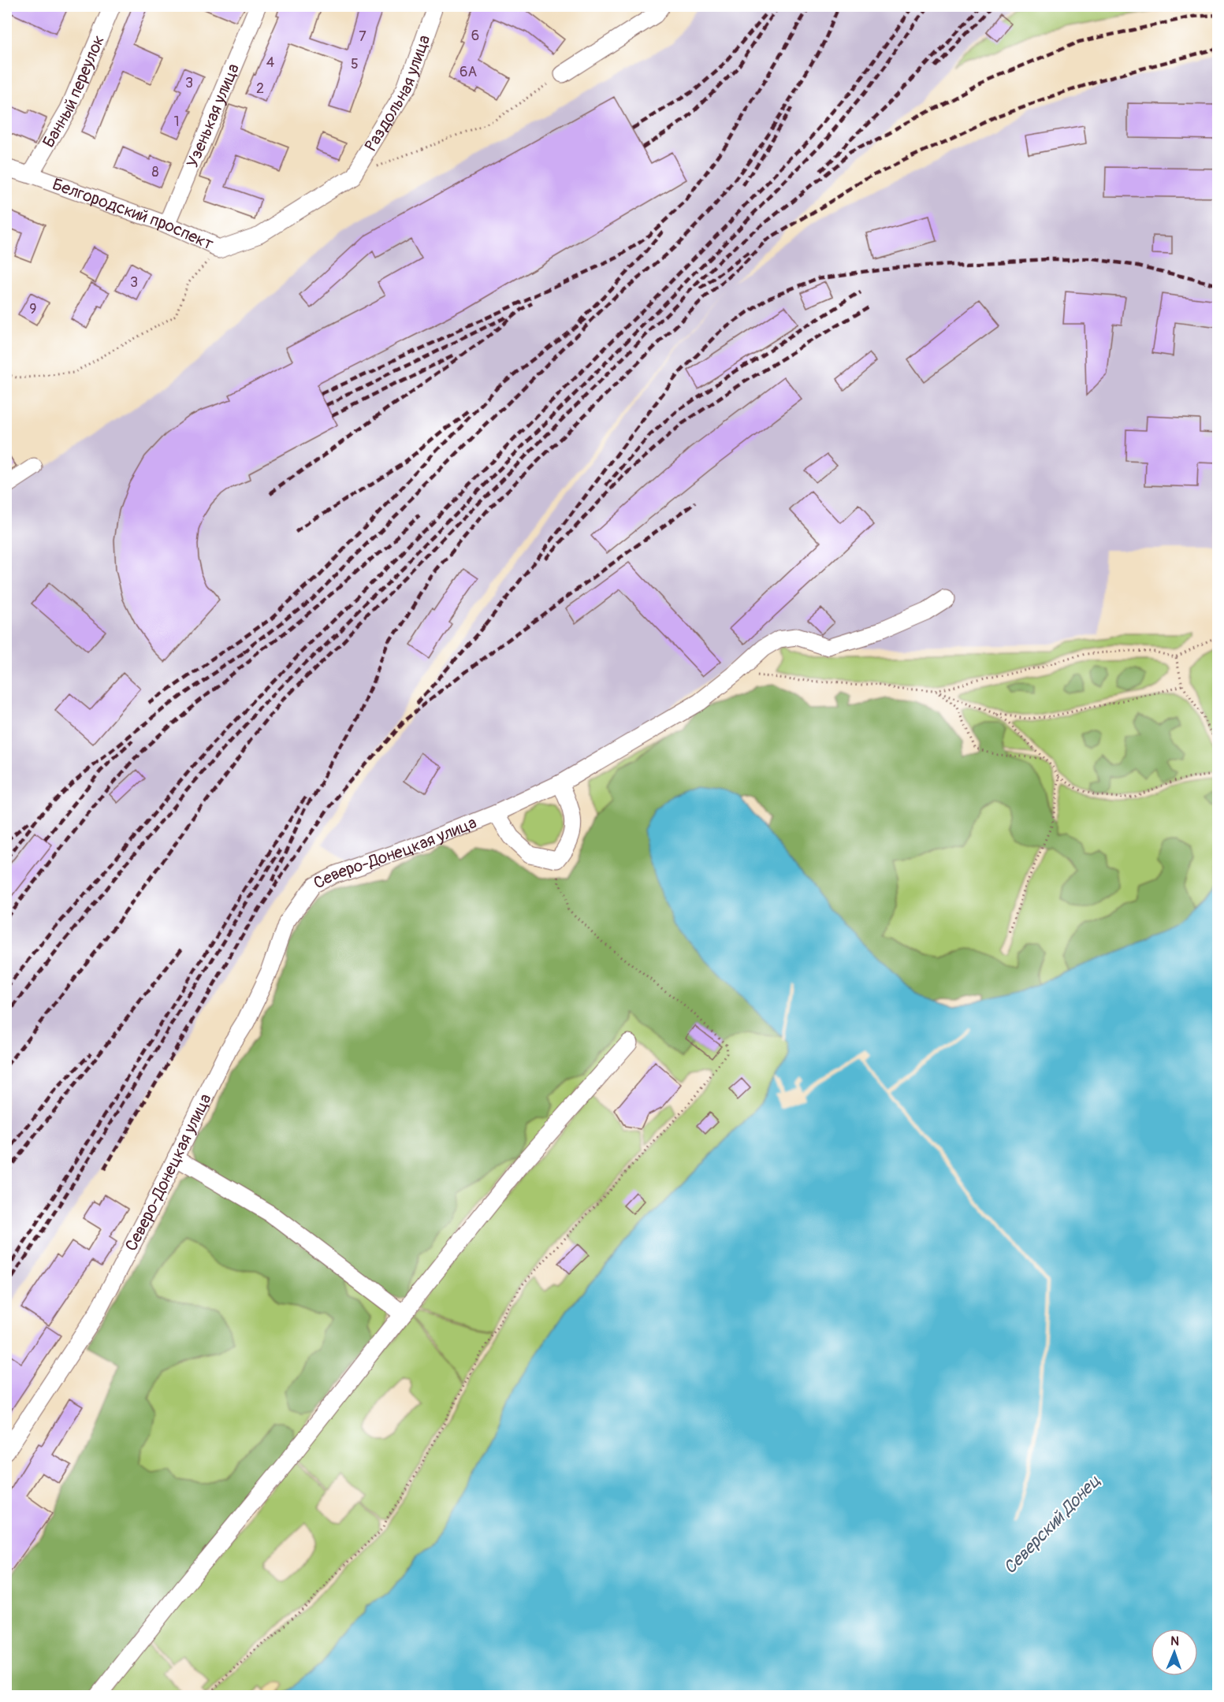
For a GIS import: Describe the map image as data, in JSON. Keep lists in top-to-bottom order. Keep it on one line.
{"streets":{"street":["Банный переулок","Раздольная улица","Узенькая улица","Белгородский проспект","Северо-Донецкая улица"]},"crossings":[["Банный переулок","Белгородский проспект"],["Раздольная улица","Белгородский проспект"],["Узенькая улица","Белгородский проспект"]],"water":["Северский Донец"],"house_numbers":["6","7","4","5","6А","3","2","1","8","3","9"],"north":"top"}
